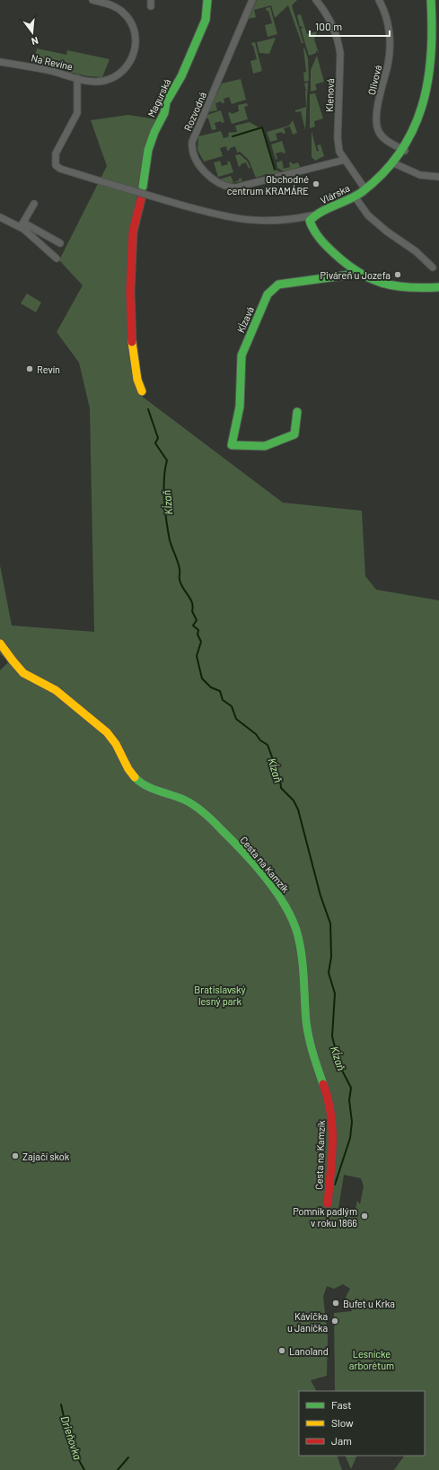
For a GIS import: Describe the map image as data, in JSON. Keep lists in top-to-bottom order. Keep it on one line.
{"streets":{"street":["Na Revíne","Olivová","Klenová","Magurská","Rozvodná","Vlárska","Kĺzavá","Cesta na Kamzík"]},"crossings":[["Na Revíne","Vlárska"],["Olivová","Vlárska"],["Klenová","Rozvodná"],["Klenová","Vlárska"]],"water":["Kĺzaň","Drieňovka"],"parks":["Bratislavský lesný park","Lesnícke arborétum"],"places":["Obchodné centrum KRAMÁRE","Piváreň u Jozefa","Revín","Zajačí skok","Pomník padlým v roku 1866","Bufet u Krka","Kávička u Janíčka","Lanoland"],"legend":["Fast","Slow","Jam"],"scale_bar":"100 m","north":"bottom"}
